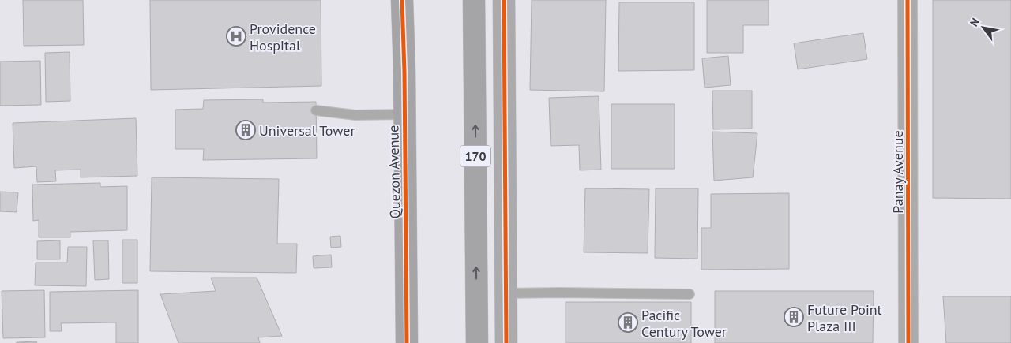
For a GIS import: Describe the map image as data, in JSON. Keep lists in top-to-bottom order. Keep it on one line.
{"streets":{"main road":["170","Quezon Avenue"],"street":["Panay Avenue"]},"places":{"hospital":["Providence Hospital"],"building":["Universal Tower","Future Point Plaza III","Pacific Century Tower"]},"north":"top left"}
